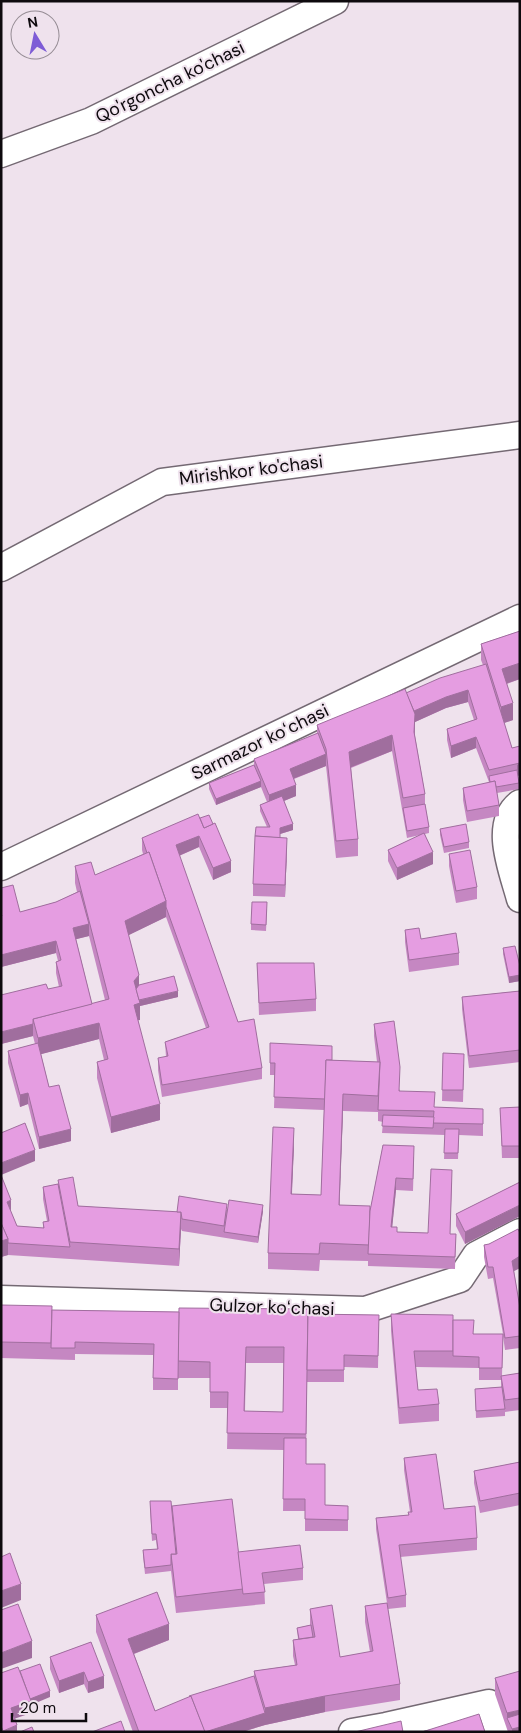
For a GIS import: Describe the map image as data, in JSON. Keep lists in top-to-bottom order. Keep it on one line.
{"streets":{"street":["Qo'rgoncha ko'chasi","Mirishkor ko'chasi","Sarmazor koʻchasi","Gulzor koʻchasi"]},"scale_bar":"20 m","north":"top"}
